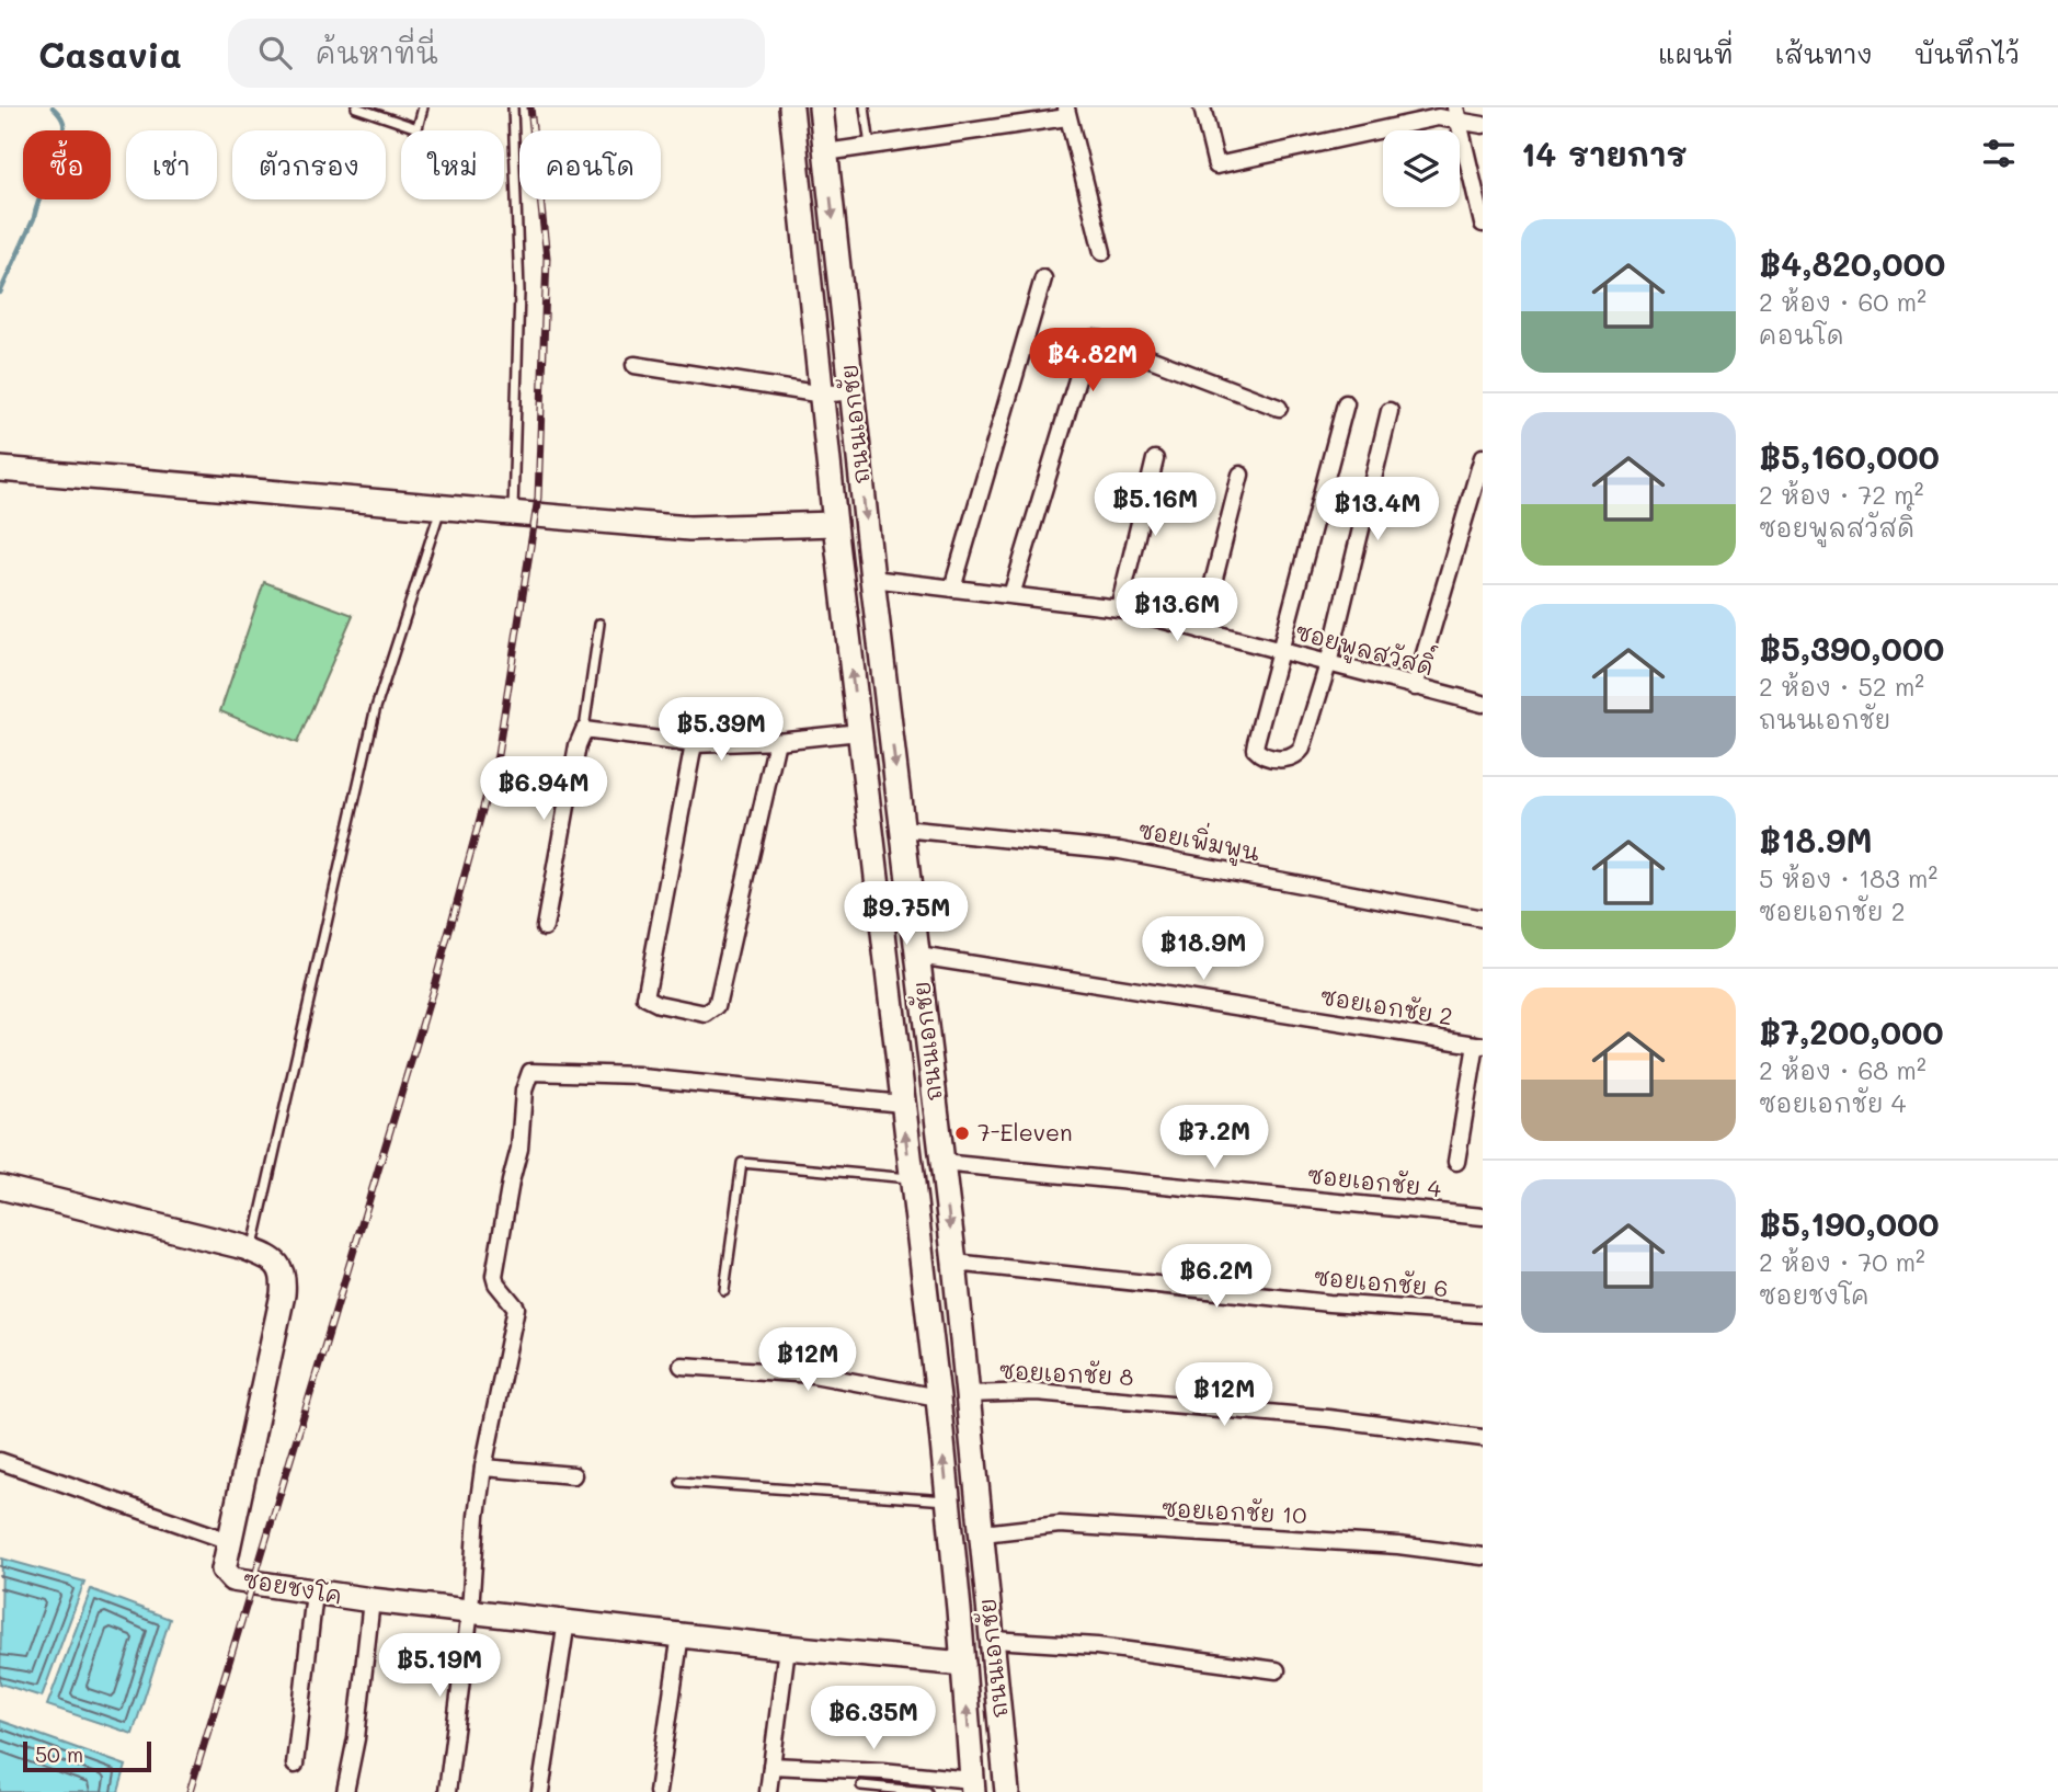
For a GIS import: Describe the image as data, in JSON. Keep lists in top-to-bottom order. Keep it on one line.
{"streets":{"main road":["ถนนเอกชัย","ซอยชงโค"],"street":["ซอยพูลสวัสดิ์","ซอยเพิ่มพูน","ซอยเอกชัย 2","ซอยเอกชัย 4","ซอยเอกชัย 6","ซอยเอกชัย 8","ซอยเอกชัย 10"]},"crossings":[["ถนนเอกชัย","ซอยพูลสวัสดิ์"],["ถนนเอกชัย","ซอยเพิ่มพูน"],["ถนนเอกชัย","ซอยเอกชัย 2"],["ถนนเอกชัย","ซอยเอกชัย 4"],["ถนนเอกชัย","ซอยเอกชัย 6"],["ถนนเอกชัย","ซอยเอกชัย 8"],["ถนนเอกชัย","ซอยเอกชัย 10"],["ถนนเอกชัย","ซอยชงโค"]],"places":["7-Eleven"],"scale_bar":"50 m","page":{"header":"Casavia","search":"ค้นหาที่นี่","nav":["แผนที่","เส้นทาง","บันทึกไว้"],"heading":"14 รายการ","chip":["ซื้อ","เช่า","ตัวกรอง","ใหม่","คอนโด"],"list":[{"name":"฿4,820,000","note":"2 ห้อง · 60 m² · คอนโด"},{"name":"฿5,160,000","note":"2 ห้อง · 72 m² · ซอยพูลสวัสดิ์"},{"name":"฿5,390,000","note":"2 ห้อง · 52 m² · ถนนเอกชัย"},{"name":"฿18.9M","note":"5 ห้อง · 183 m² · ซอยเอกชัย 2"},{"name":"฿7,200,000","note":"2 ห้อง · 68 m² · ซอยเอกชัย 4"},{"name":"฿5,190,000","note":"2 ห้อง · 70 m² · ซอยชงโค"}],"price":["฿4.82M","฿5.16M","฿13.4M","฿13.6M","฿5.39M","฿6.94M","฿9.75M","฿18.9M","฿7.2M","฿6.2M","฿12M","฿12M","฿5.19M","฿6.35M"],"scale":"50 m"}}
